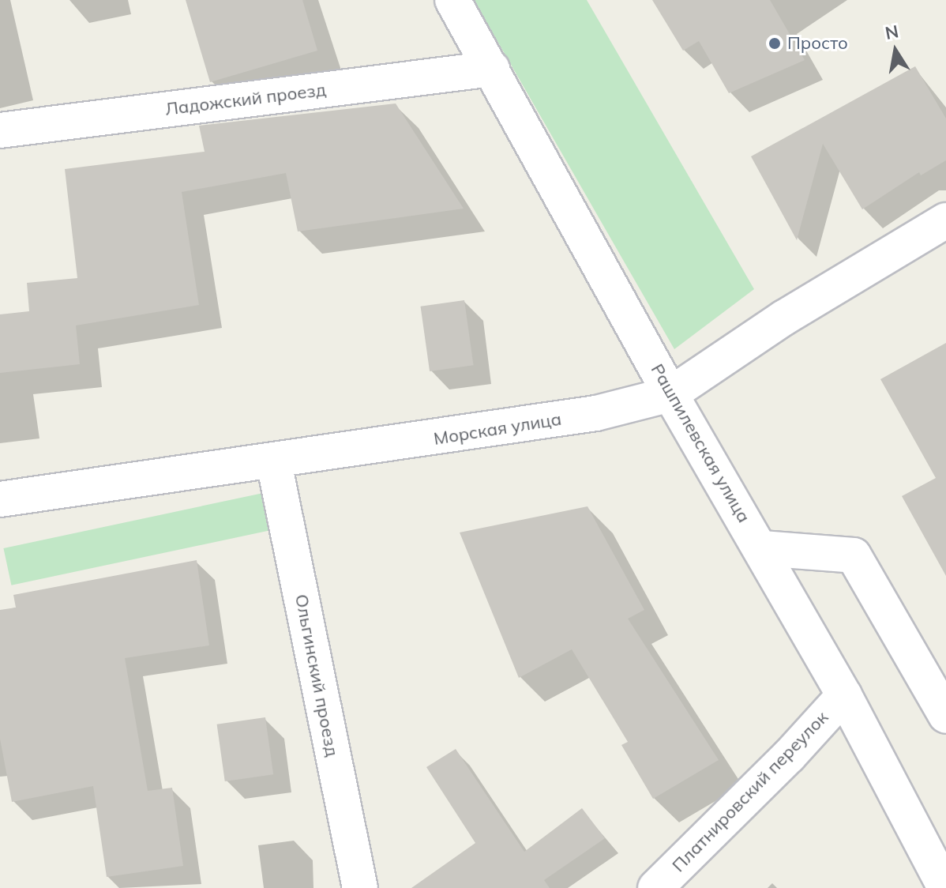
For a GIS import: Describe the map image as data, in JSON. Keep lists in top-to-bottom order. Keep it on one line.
{"streets":{"street":["Ладожский проезд","Морская улица","Рашпилевская улица","Ольгинский проезд","Платнировский переулок"]},"crossings":[["Ладожский проезд","Рашпилевская улица"],["Морская улица","Рашпилевская улица"],["Морская улица","Ольгинский проезд"],["Рашпилевская улица","Платнировский переулок"]],"places":["Просто"],"north":"top"}
